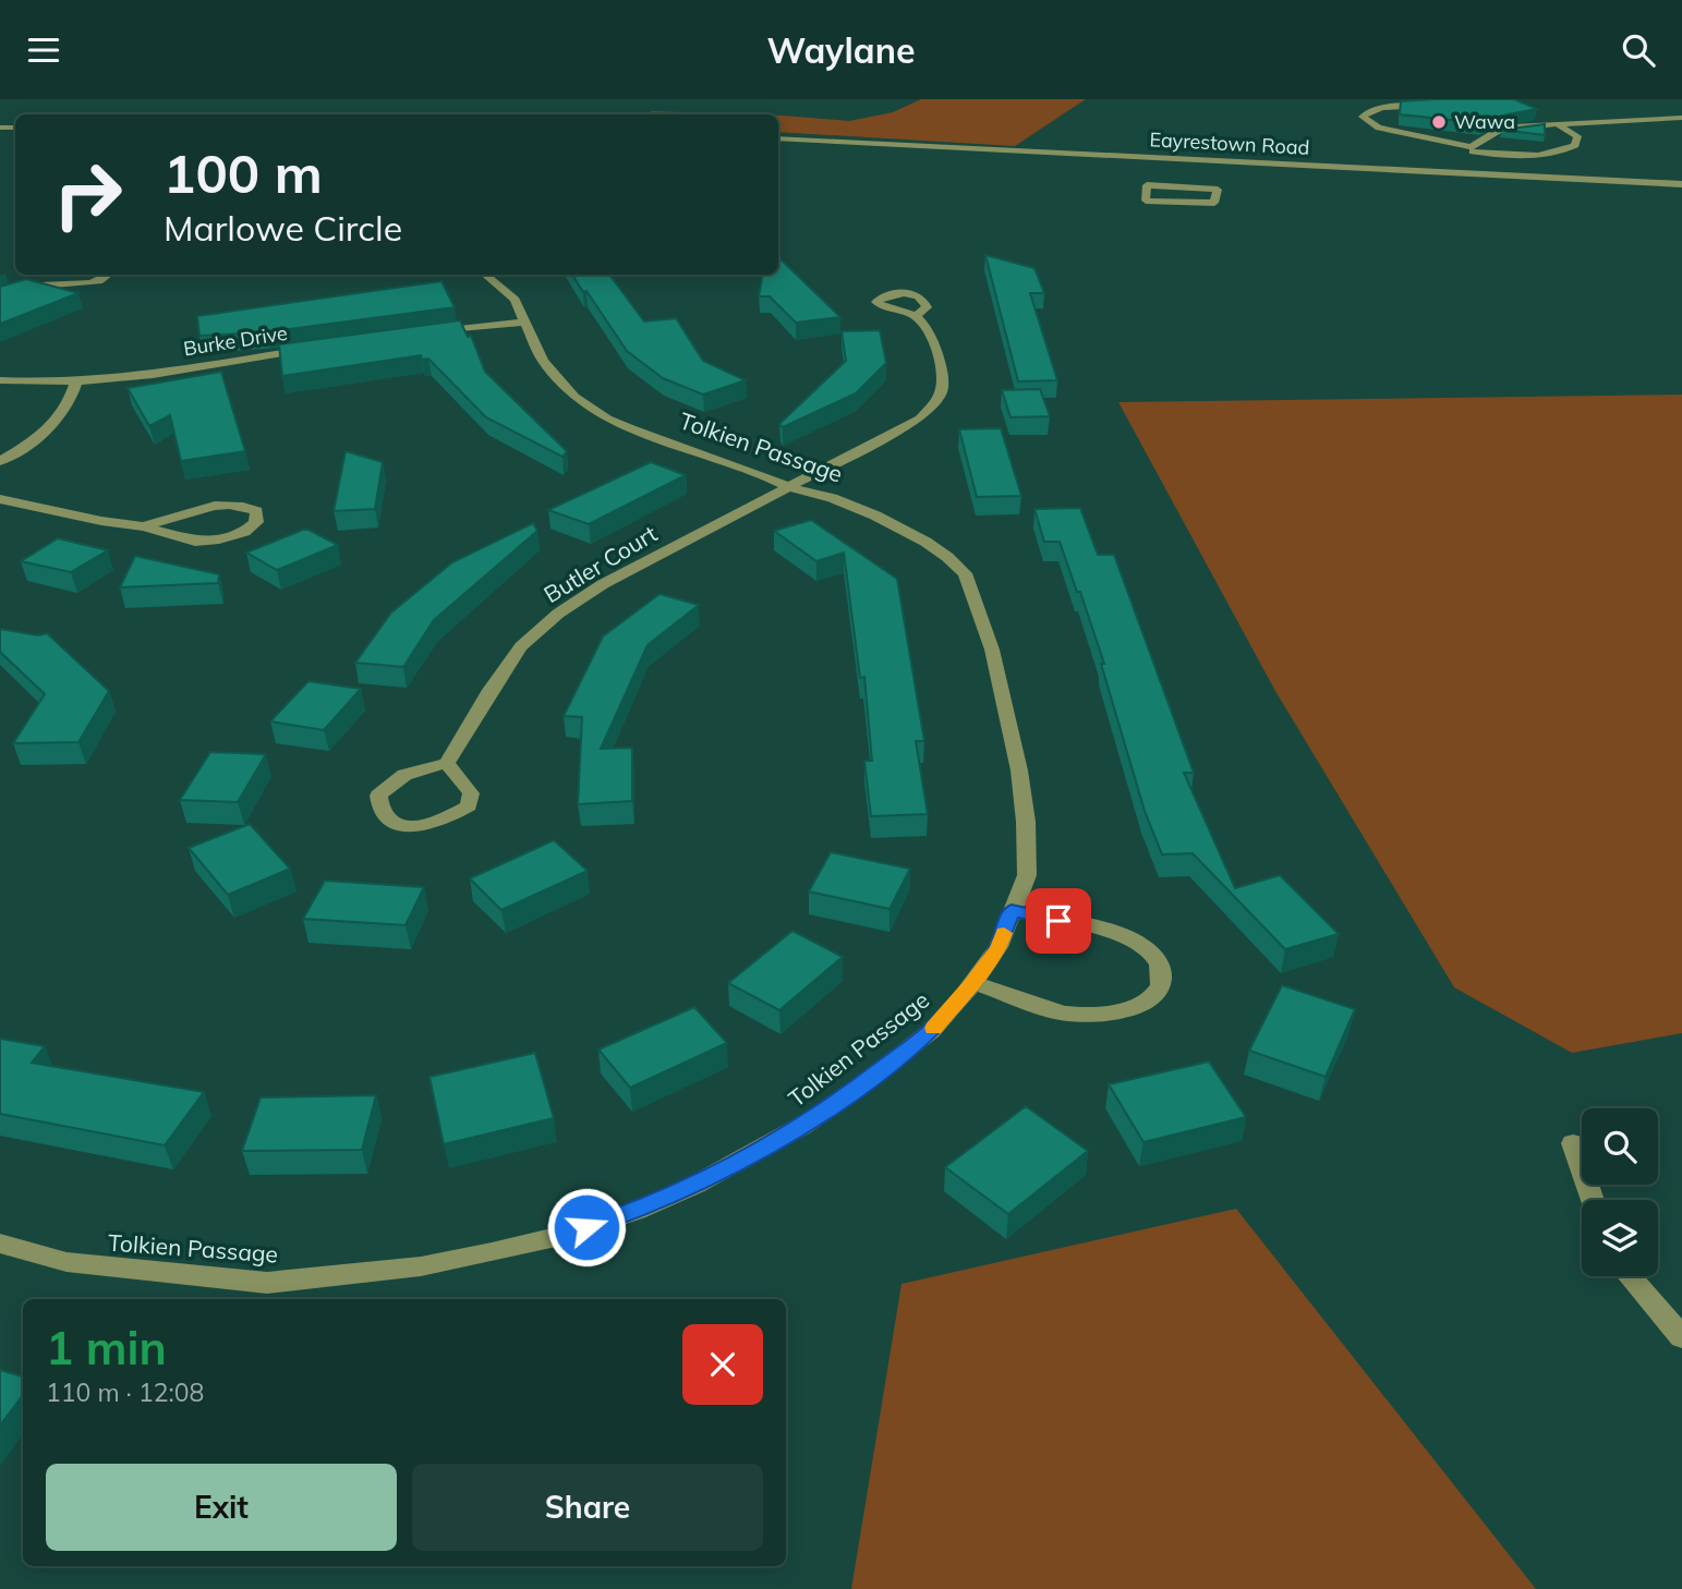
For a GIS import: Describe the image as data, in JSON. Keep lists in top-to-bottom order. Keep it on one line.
{"streets":{"street":["Eayrestown Road","Burke Drive","Tolkien Passage","Butler Court"]},"crossings":[["Tolkien Passage","Butler Court"]],"places":["Wawa"],"page":{"header":"Waylane","turn":["100 m","Marlowe Circle"],"heading":["1 min","110 m · 12:08"],"buttons":["Exit","Share"]}}
